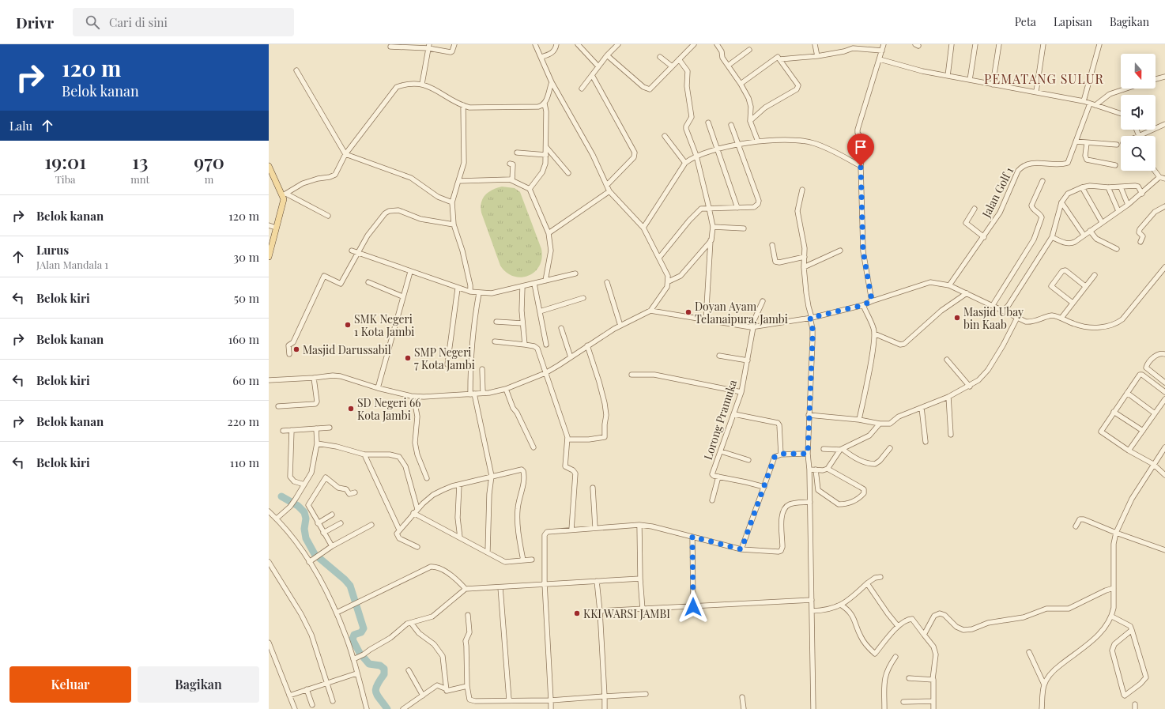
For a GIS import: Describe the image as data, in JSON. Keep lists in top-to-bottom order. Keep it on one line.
{"streets":{"street":["Jalan Golf 1","Lorong Pramuka"]},"districts":["PEMATANG SULUR"],"places":["Doyan Ayam Telanaipura, Jambi","Masjid Ubay bin Kaab","SMK Negeri 1 Kota Jambi","Masjid Darussabil","SMP Negeri 7 Kota Jambi","SD Negeri 66 Kota Jambi","KKI WARSI JAMBI"],"north":"bottom","page":{"header":"Drivr","search":"Cari di sini","nav":["Peta","Lapisan","Bagikan"],"turn":["120 m","Belok kanan"],"then":"Lalu","eta":["19:01","Tiba","13","mnt","970","m"],"list":[{"name":"Belok kanan","value":"120 m"},{"name":"Lurus","note":"JAlan Mandala 1","value":"30 m"},{"name":"Belok kiri","value":"50 m"},{"name":"Belok kanan","value":"160 m"},{"name":"Belok kiri","value":"60 m"},{"name":"Belok kanan","value":"220 m"},{"name":"Belok kiri","value":"110 m"}],"buttons":["Keluar","Bagikan"]}}
